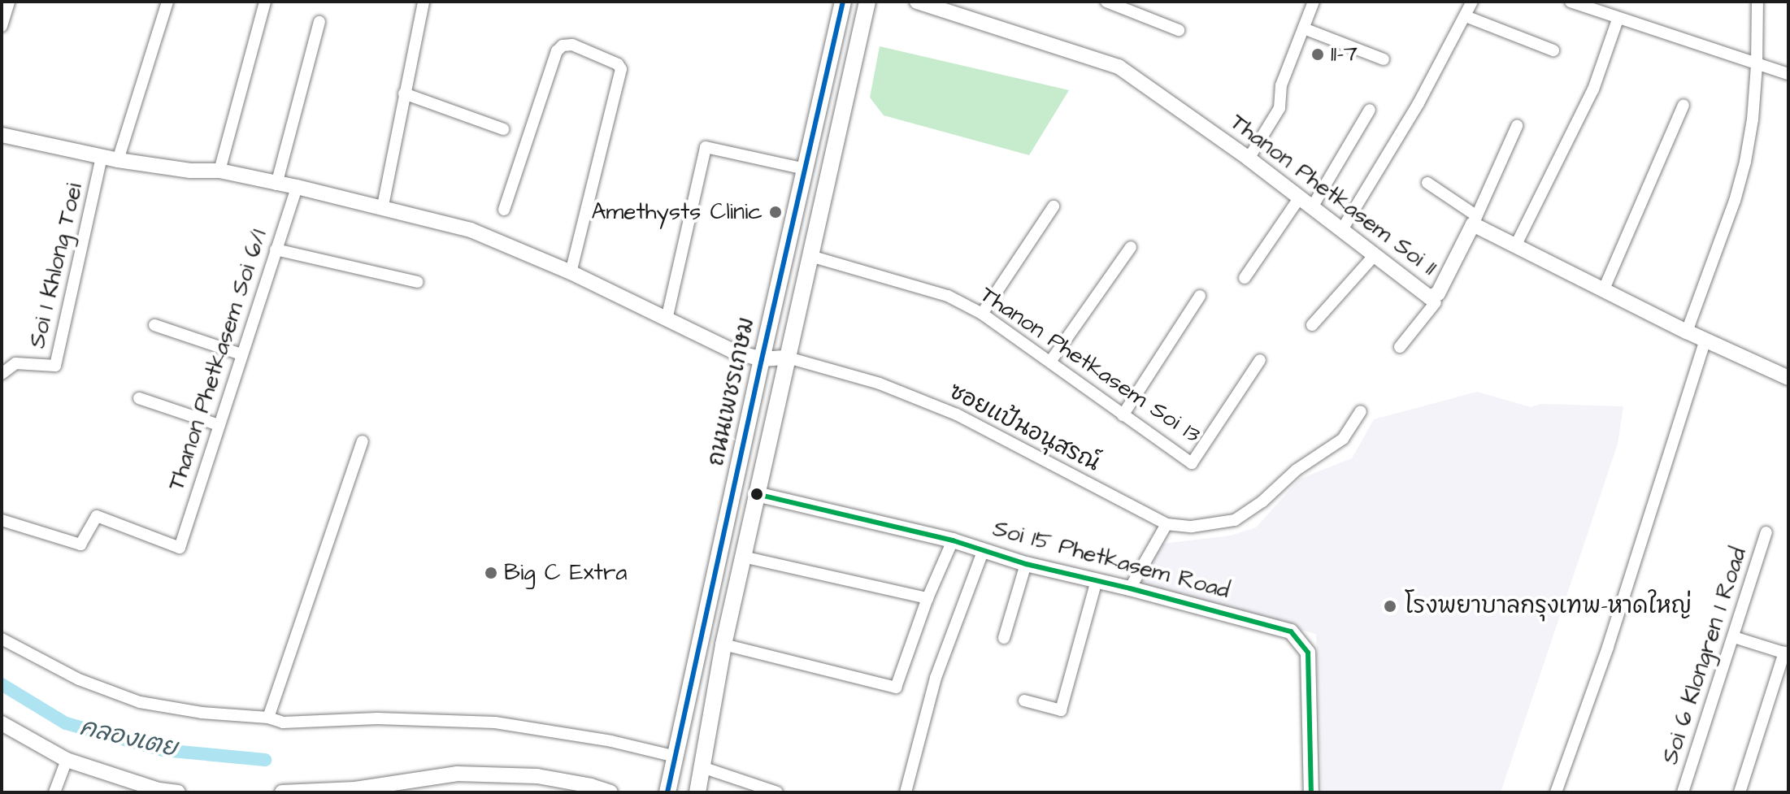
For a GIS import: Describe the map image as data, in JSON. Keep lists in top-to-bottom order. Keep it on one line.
{"streets":{"main road":["ถนนเพชรเกษม"],"street":["Thanon Phetkasem Soi 11","Soi 1 Khlong Toei","Thanon Phetkasem Soi 6/1","Thanon Phetkasem Soi 13","ซอยแป้นอนุสรณ์","Soi 15 Phetkasem Road","Soi 6 Klongren 1 Road"]},"crossings":[["Thanon Phetkasem Soi 13","ถนนเพชรเกษม"],["ถนนเพชรเกษม","ซอยแป้นอนุสรณ์"],["ถนนเพชรเกษม","Soi 15 Phetkasem Road"]],"water":["คลองเตย"],"places":["11-7","Amethysts Clinic","Big C Extra","โรงพยาบาลกรุงเทพ-หาดใหญ่"]}
